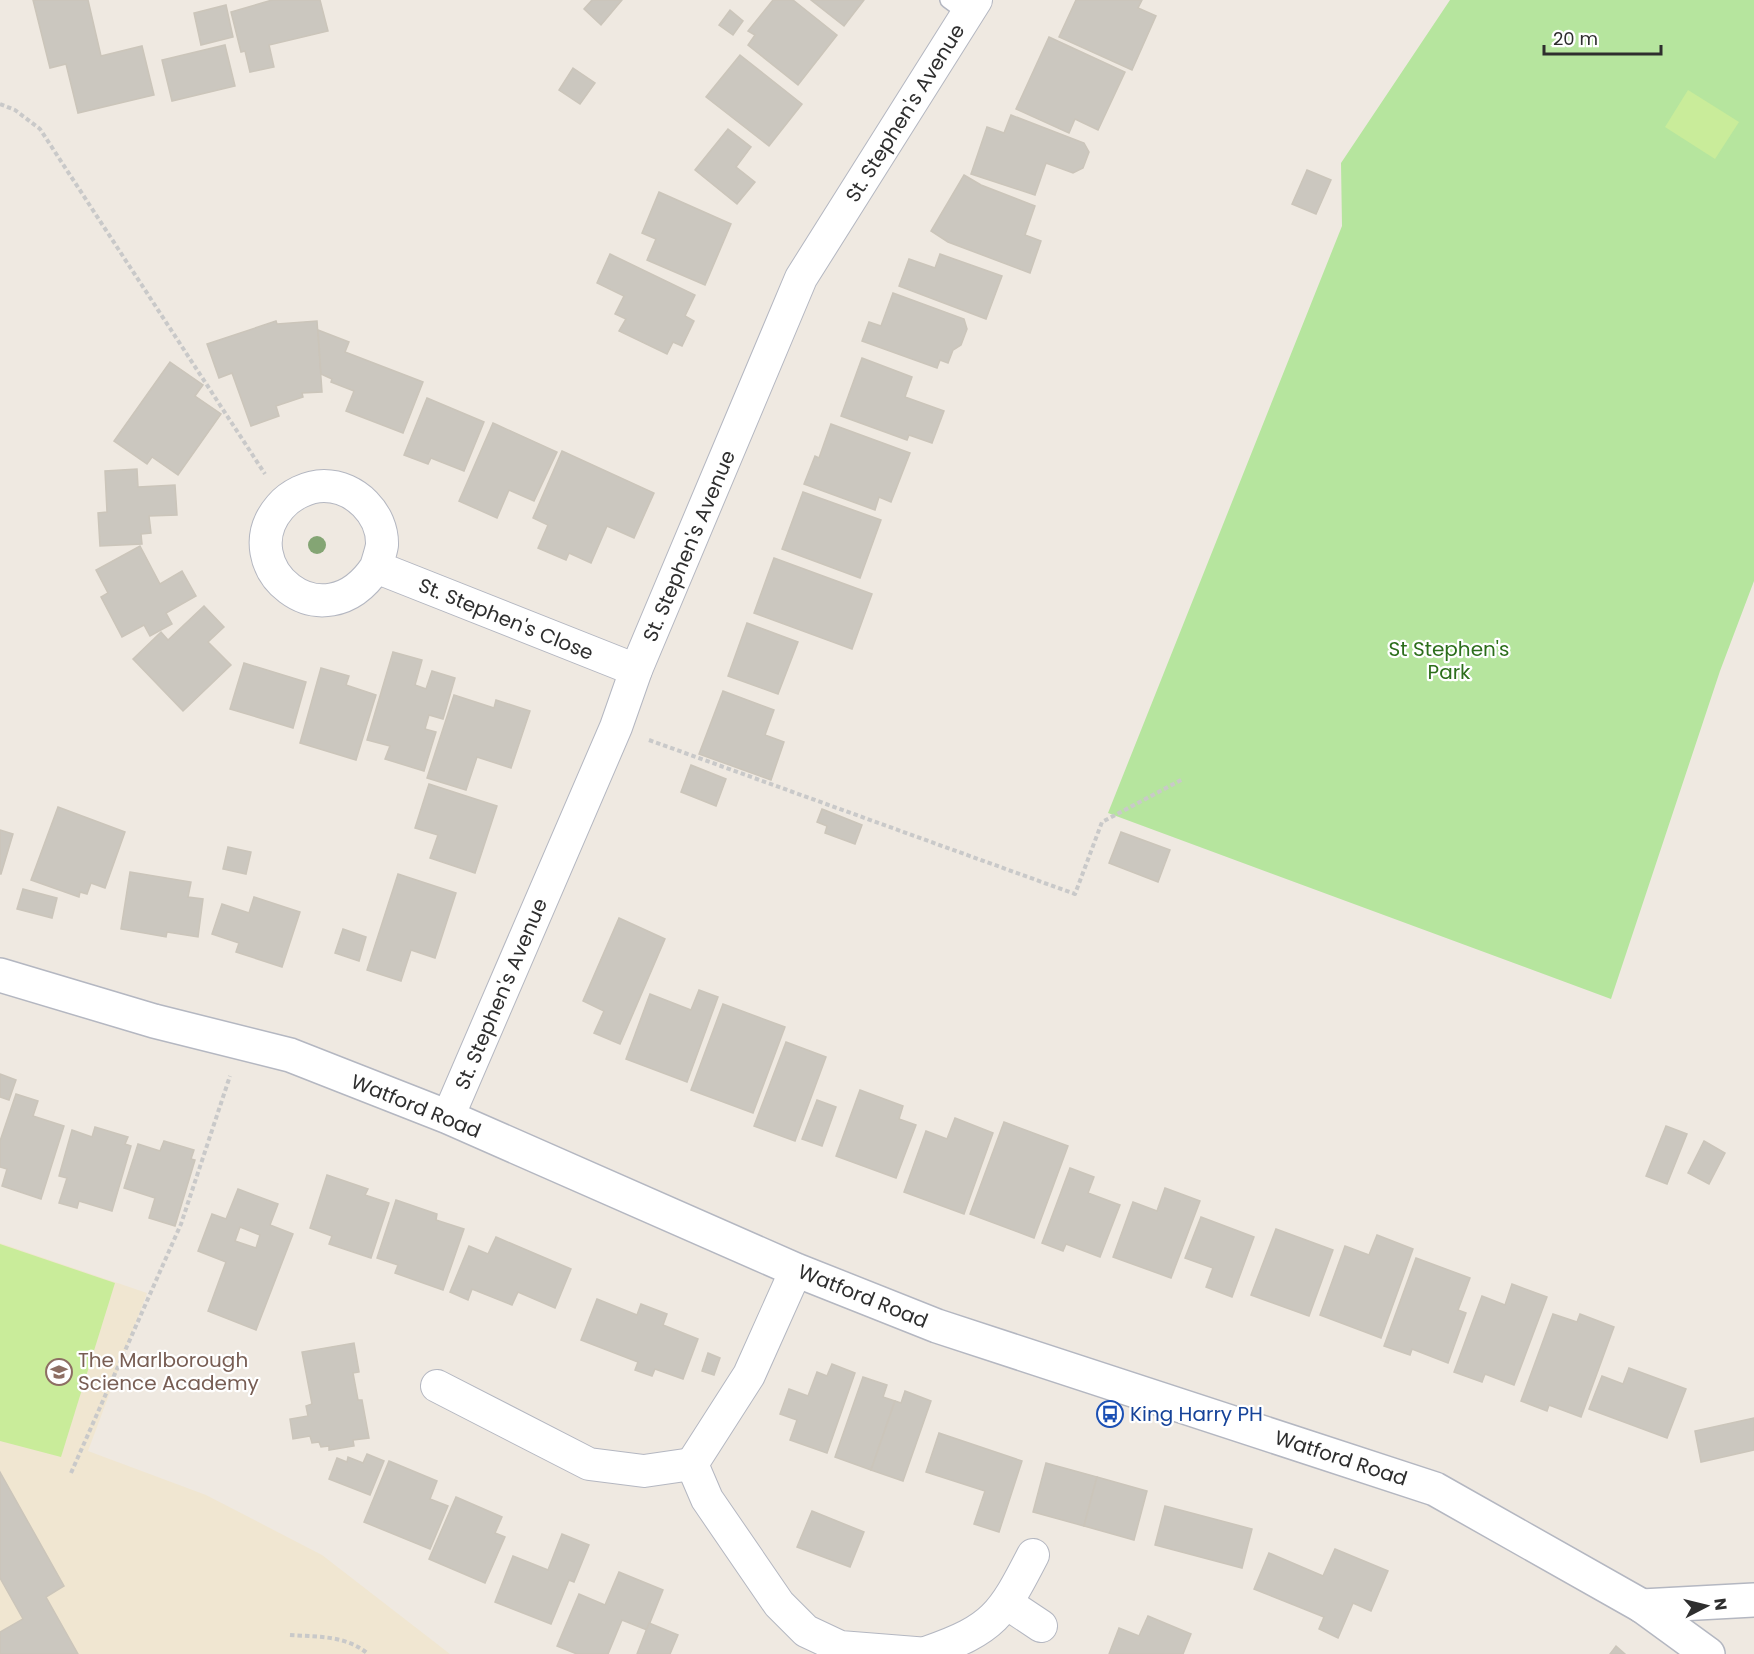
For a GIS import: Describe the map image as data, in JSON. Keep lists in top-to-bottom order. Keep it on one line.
{"streets":{"main road":["Watford Road"],"street":["St. Stephen's Avenue","St. Stephen's Close"]},"crossings":[["St. Stephen's Avenue","St. Stephen's Close"],["St. Stephen's Avenue","Watford Road"]],"parks":["St Stephen's Park"],"places":{"school or university":["The Marlborough Science Academy"],"bus stop":["King Harry PH"]},"scale_bar":"20 m","north":"right"}
